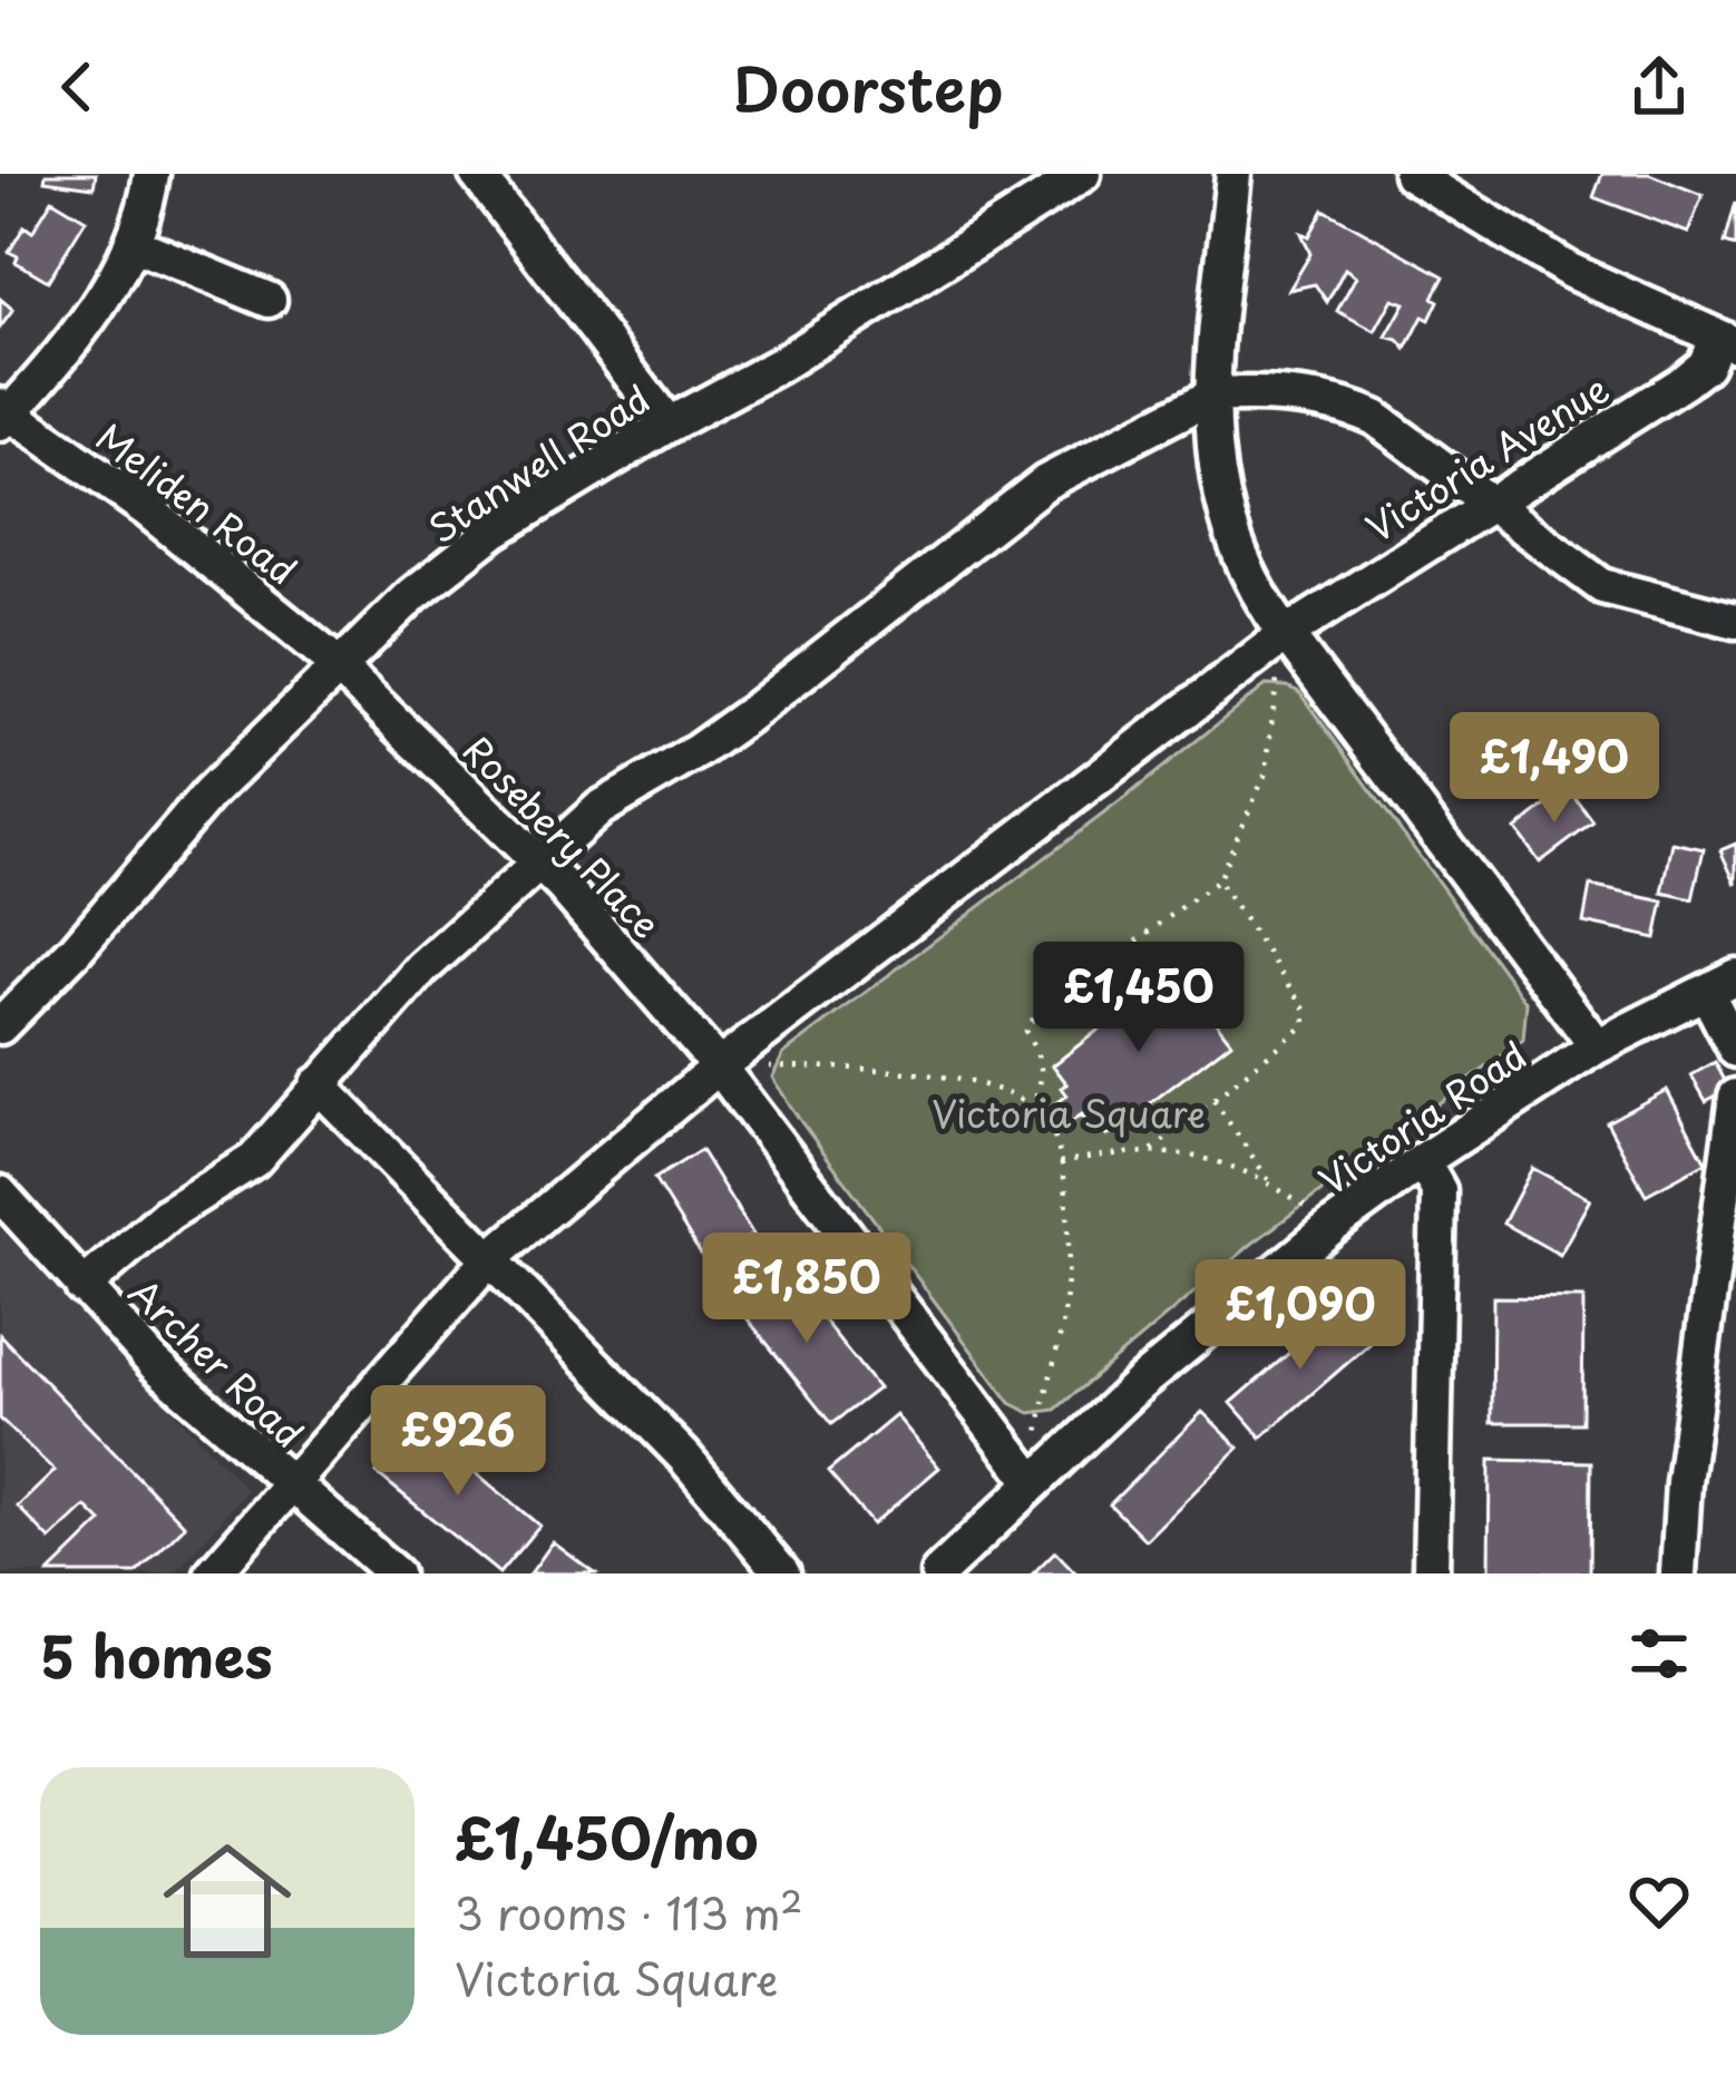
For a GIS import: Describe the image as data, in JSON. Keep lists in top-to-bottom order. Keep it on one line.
{"streets":{"street":["Victoria Avenue","Stanwell Road","Meliden Road","Rosebery Place","Victoria Road","Archer Road"]},"crossings":[["Stanwell Road","Meliden Road"],["Stanwell Road","Rosebery Place"],["Meliden Road","Rosebery Place"]],"parks":["Victoria Square"],"page":{"header":"Doorstep","price":["£1,490","£1,450","£1,850","£1,090","£926"],"heading":"5 homes","list":[{"name":"£1,450/mo","note":"3 rooms · 113 m² · Victoria Square"}]}}
